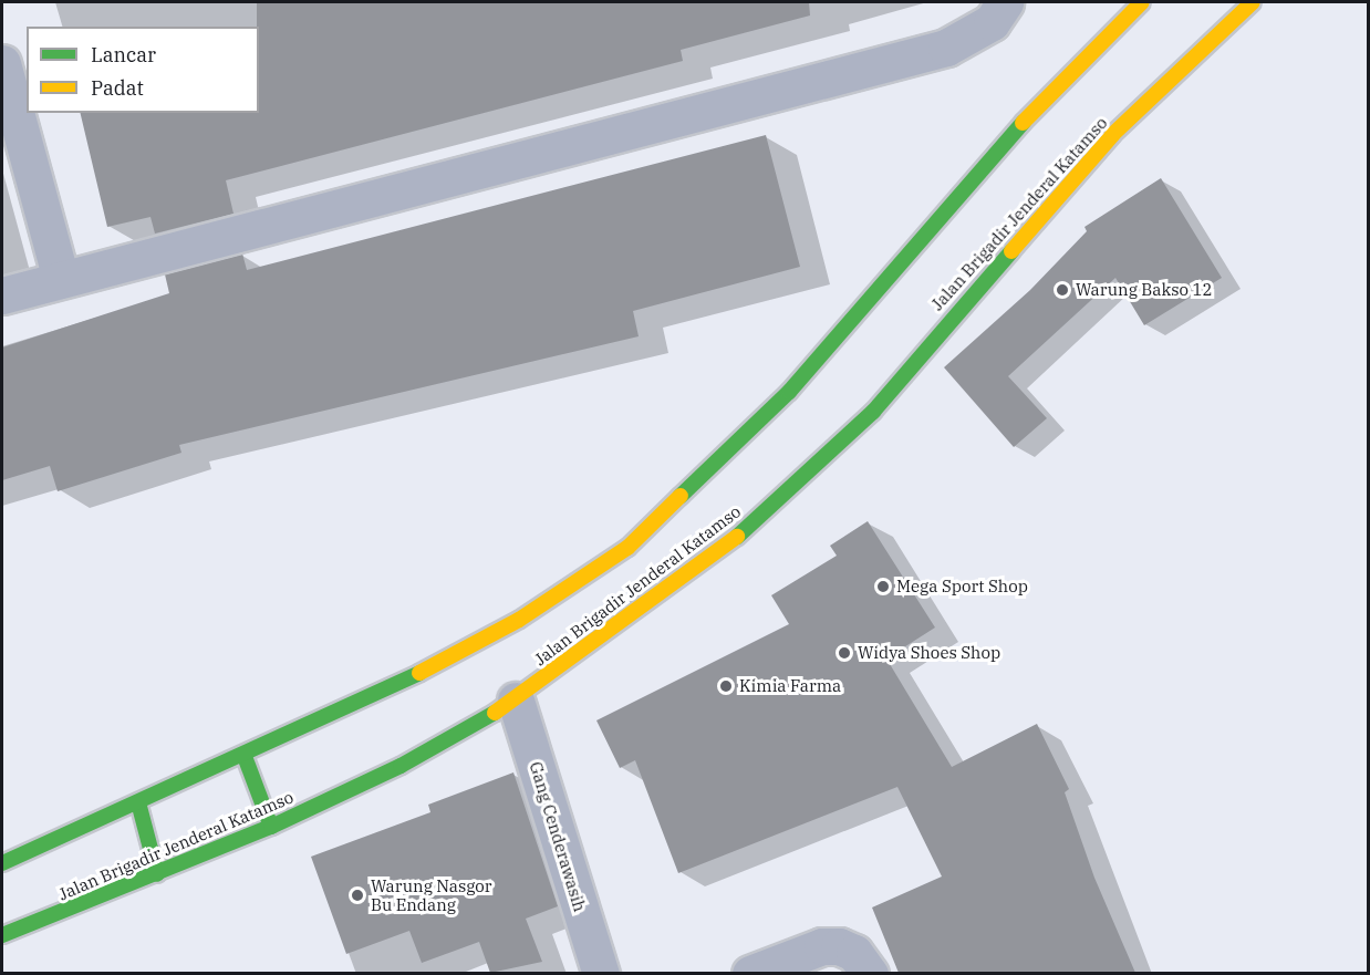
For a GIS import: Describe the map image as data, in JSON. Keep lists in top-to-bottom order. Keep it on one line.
{"streets":{"main road":["Jalan Brigadir Jenderal Katamso"],"street":["Gang Cenderawasih"]},"crossings":[["Jalan Brigadir Jenderal Katamso","Gang Cenderawasih"]],"places":["Warung Bakso 12","Mega Sport Shop","Widya Shoes Shop","Kimia Farma","Warung Nasgor Bu Endang"],"legend":["Lancar","Padat"]}
